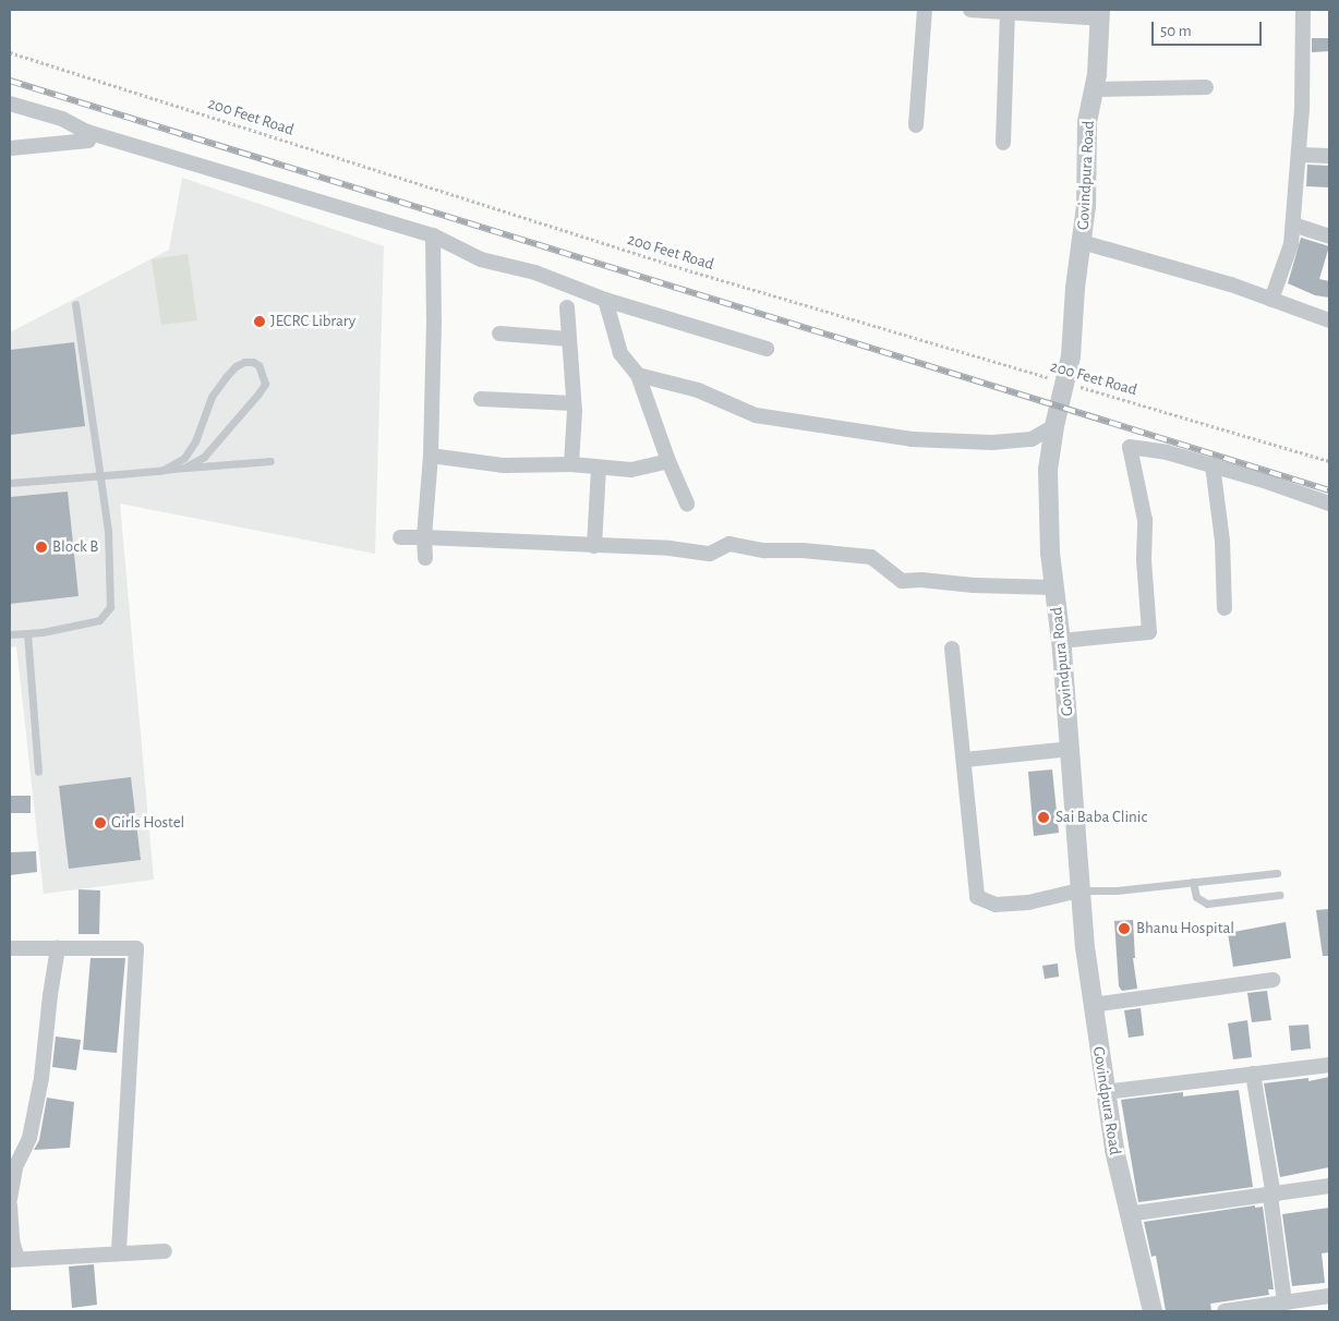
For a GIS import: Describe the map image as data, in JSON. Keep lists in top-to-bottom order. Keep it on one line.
{"streets":{"street":["Govindpura Road"],"path":["200 Feet Road"]},"crossings":[["200 Feet Road","Govindpura Road"]],"places":["JECRC Library","Block B","Sai Baba Clinic","Girls Hostel","Bhanu Hospital"],"scale_bar":"50 m"}
